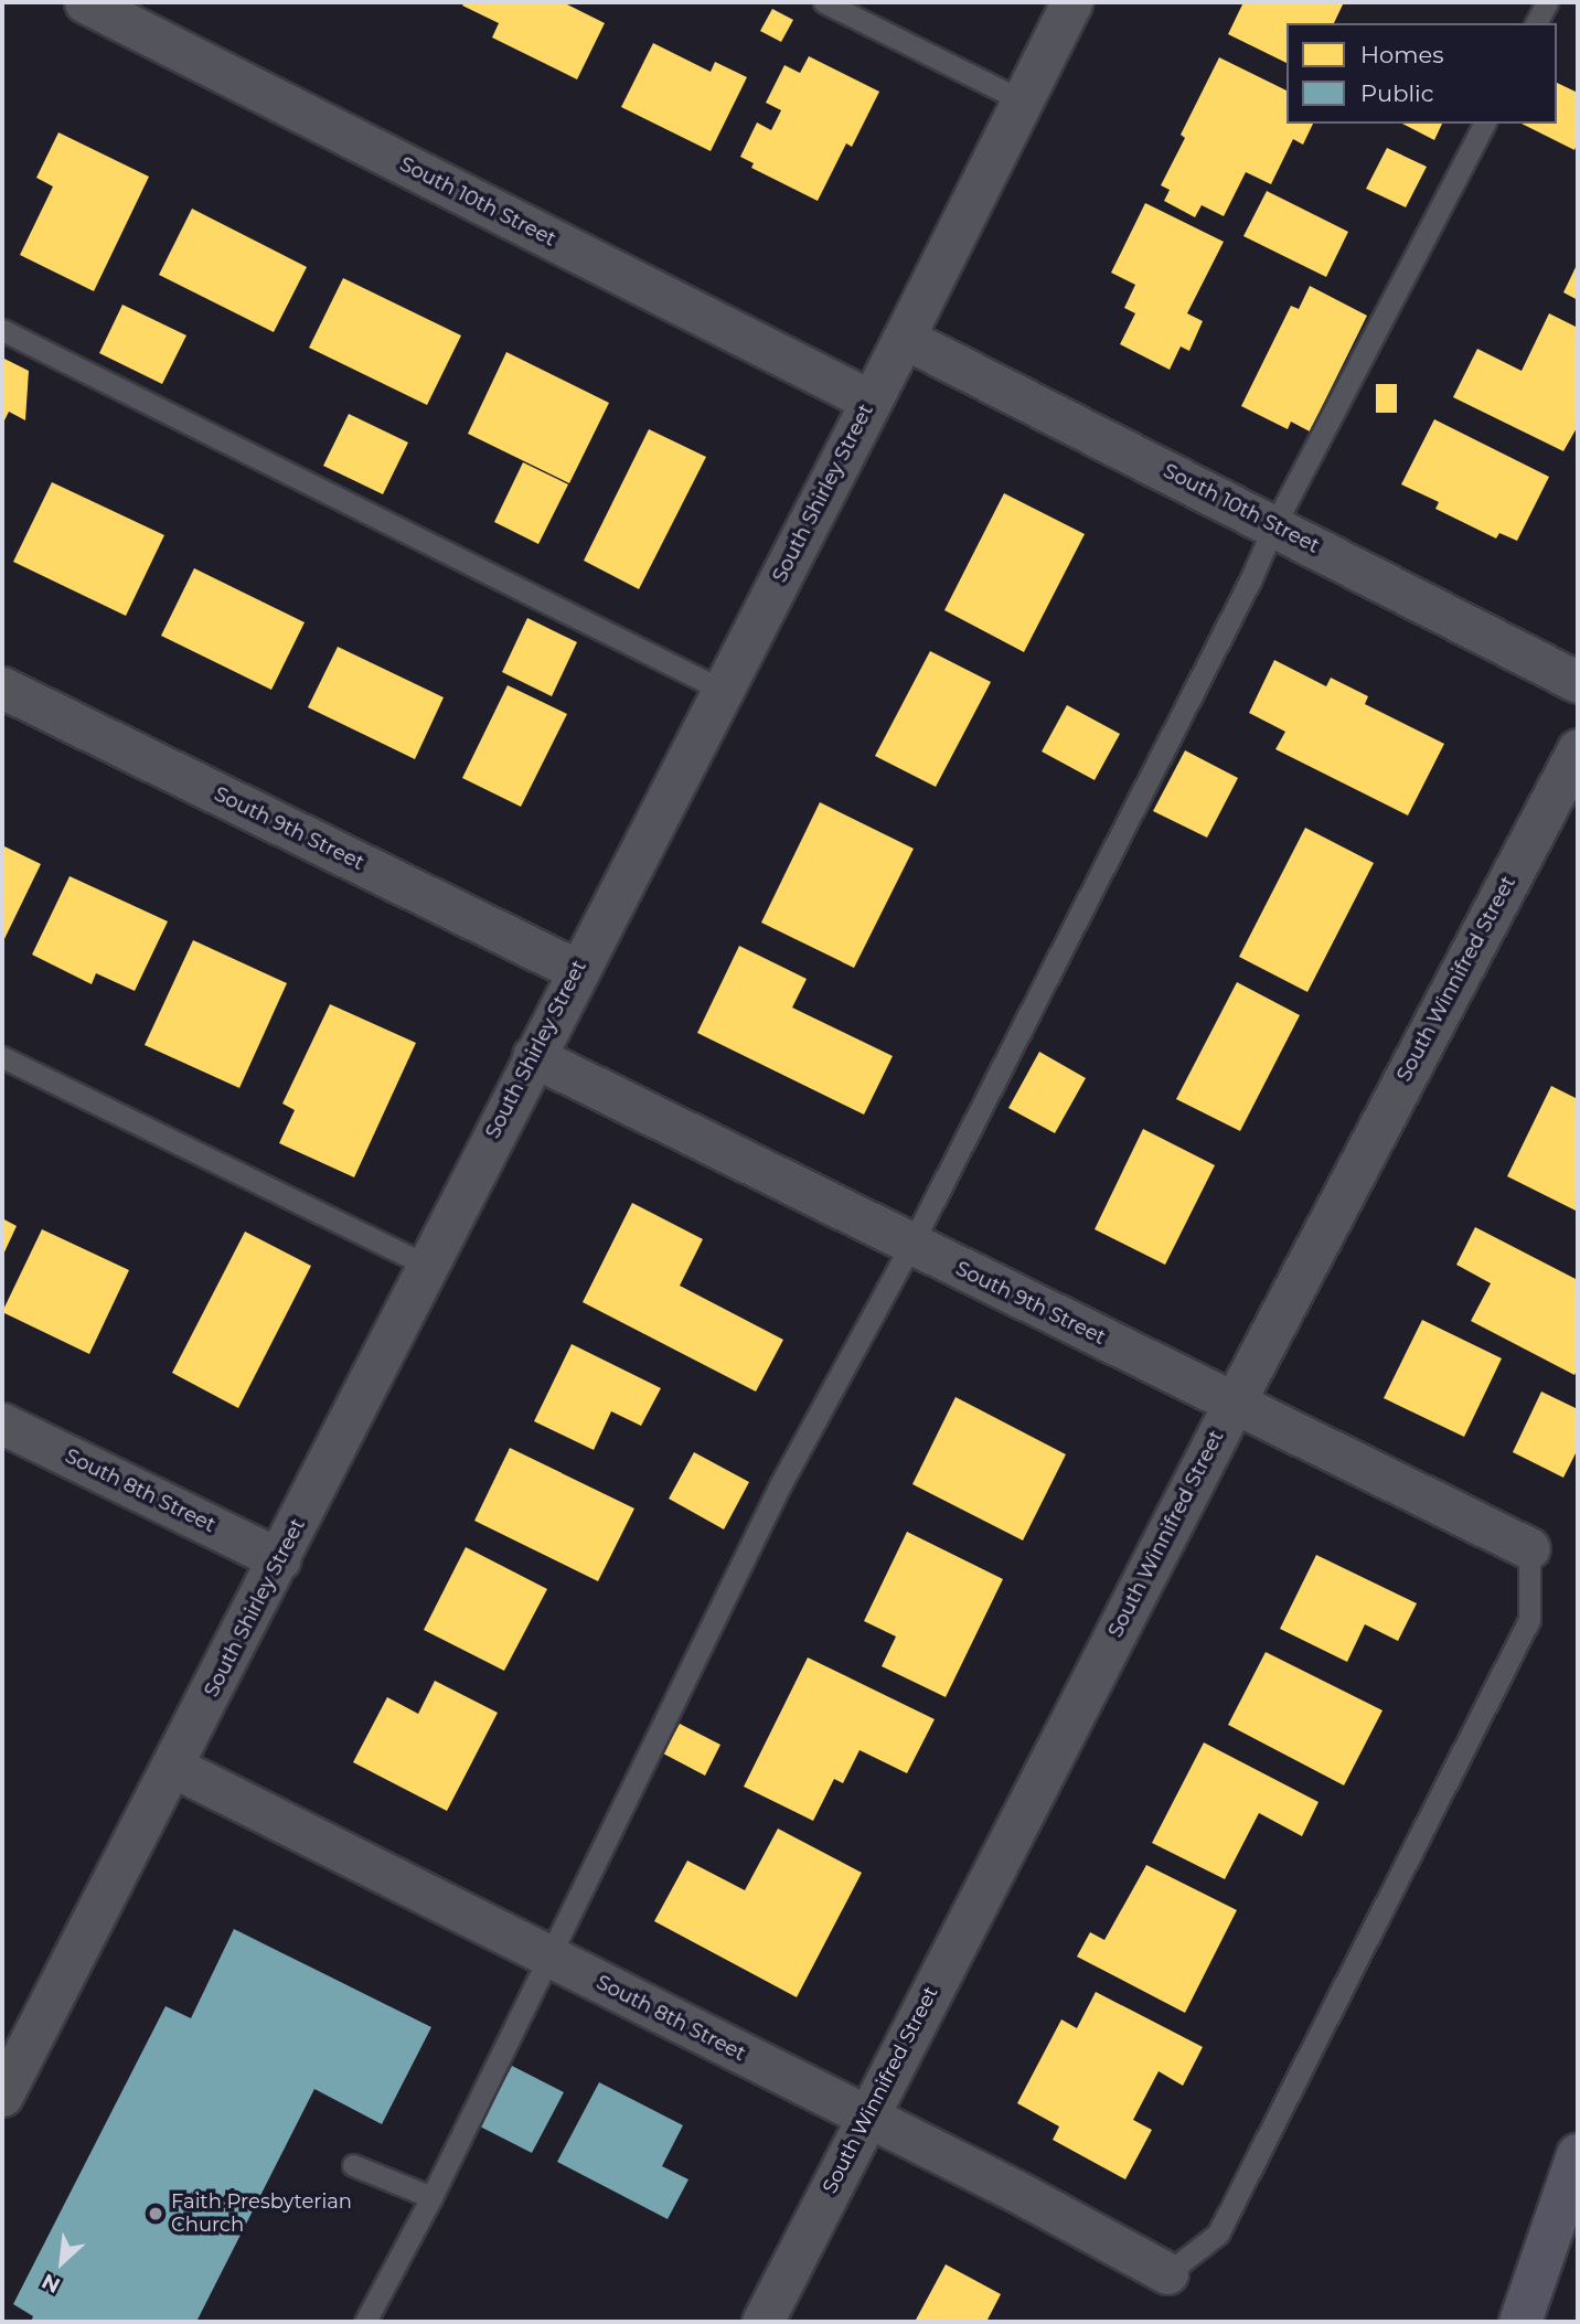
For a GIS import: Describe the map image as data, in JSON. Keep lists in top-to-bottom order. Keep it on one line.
{"streets":{"street":["South 10th Street","South Shirley Street","South 9th Street","South Winnifred Street","South 8th Street"]},"crossings":[["South 10th Street","South Shirley Street"],["South Shirley Street","South 9th Street"],["South Shirley Street","South 8th Street"],["South 9th Street","South Winnifred Street"],["South Winnifred Street","South 8th Street"]],"places":["Faith Presbyterian Church"],"legend":["Homes","Public"],"north":"bottom left"}
